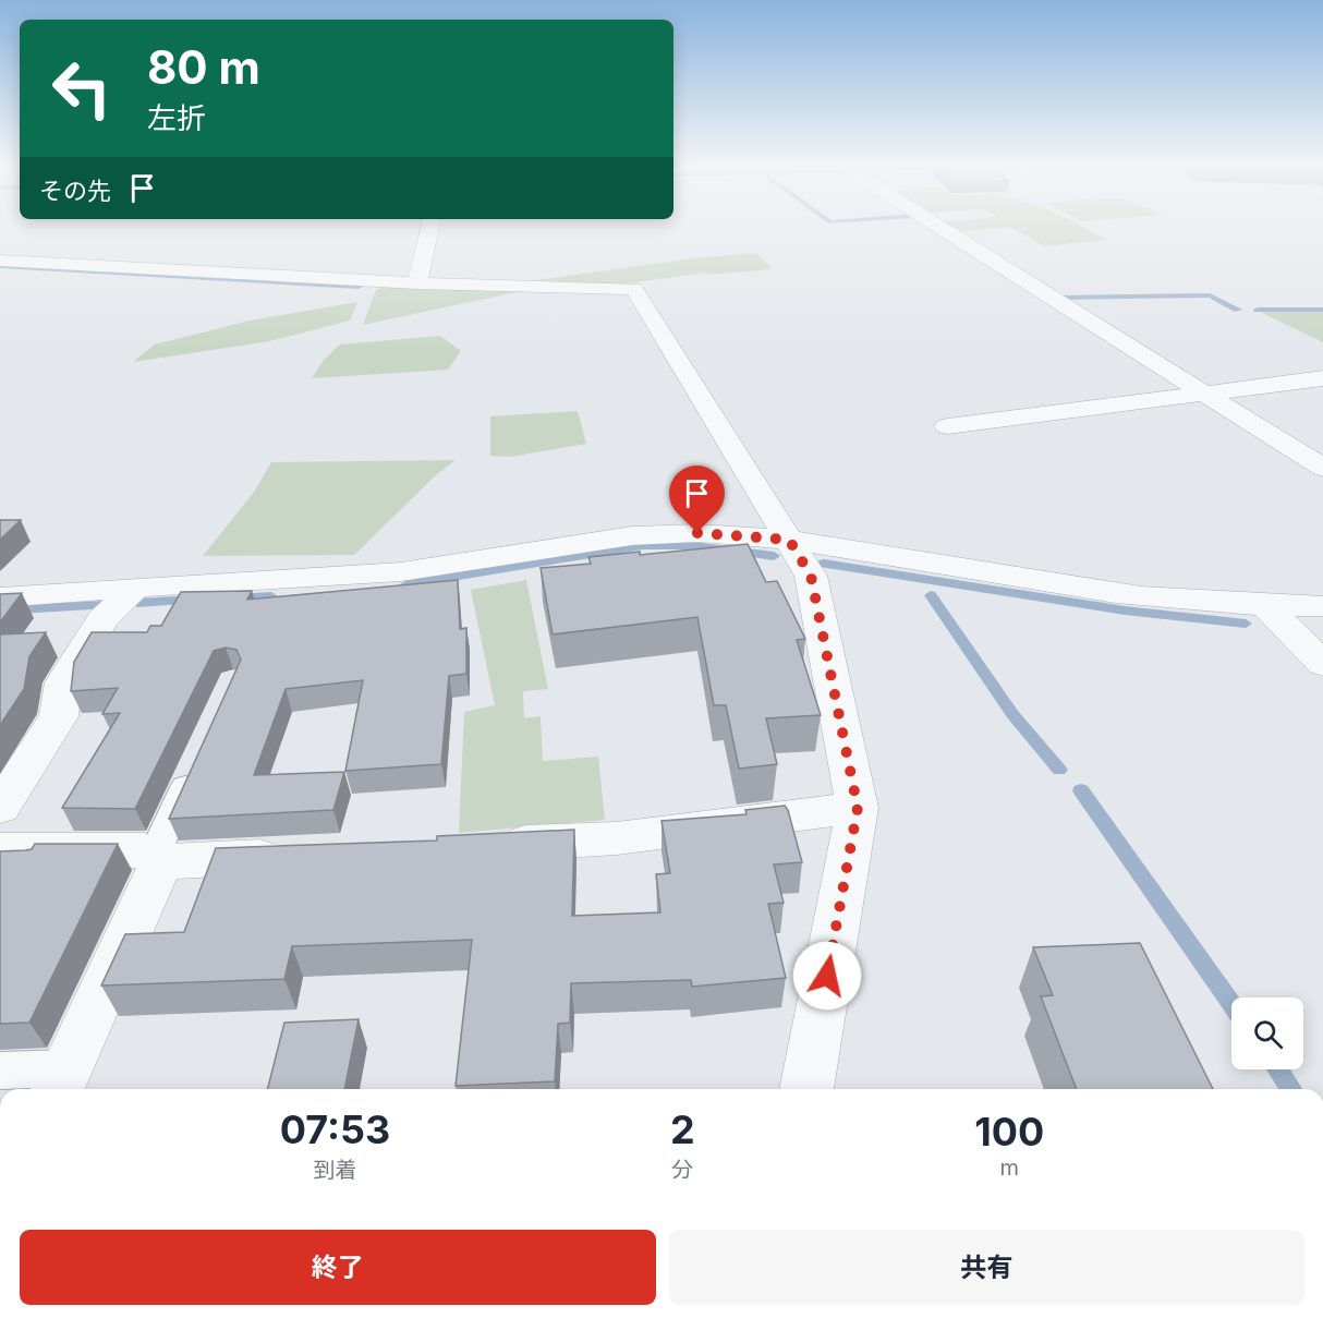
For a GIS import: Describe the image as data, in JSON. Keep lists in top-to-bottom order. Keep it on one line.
{"page":{"turn":["80 m","左折"],"then":"その先","eta":["07:53","到着","2","分","100","m"],"buttons":["終了","共有"]}}
